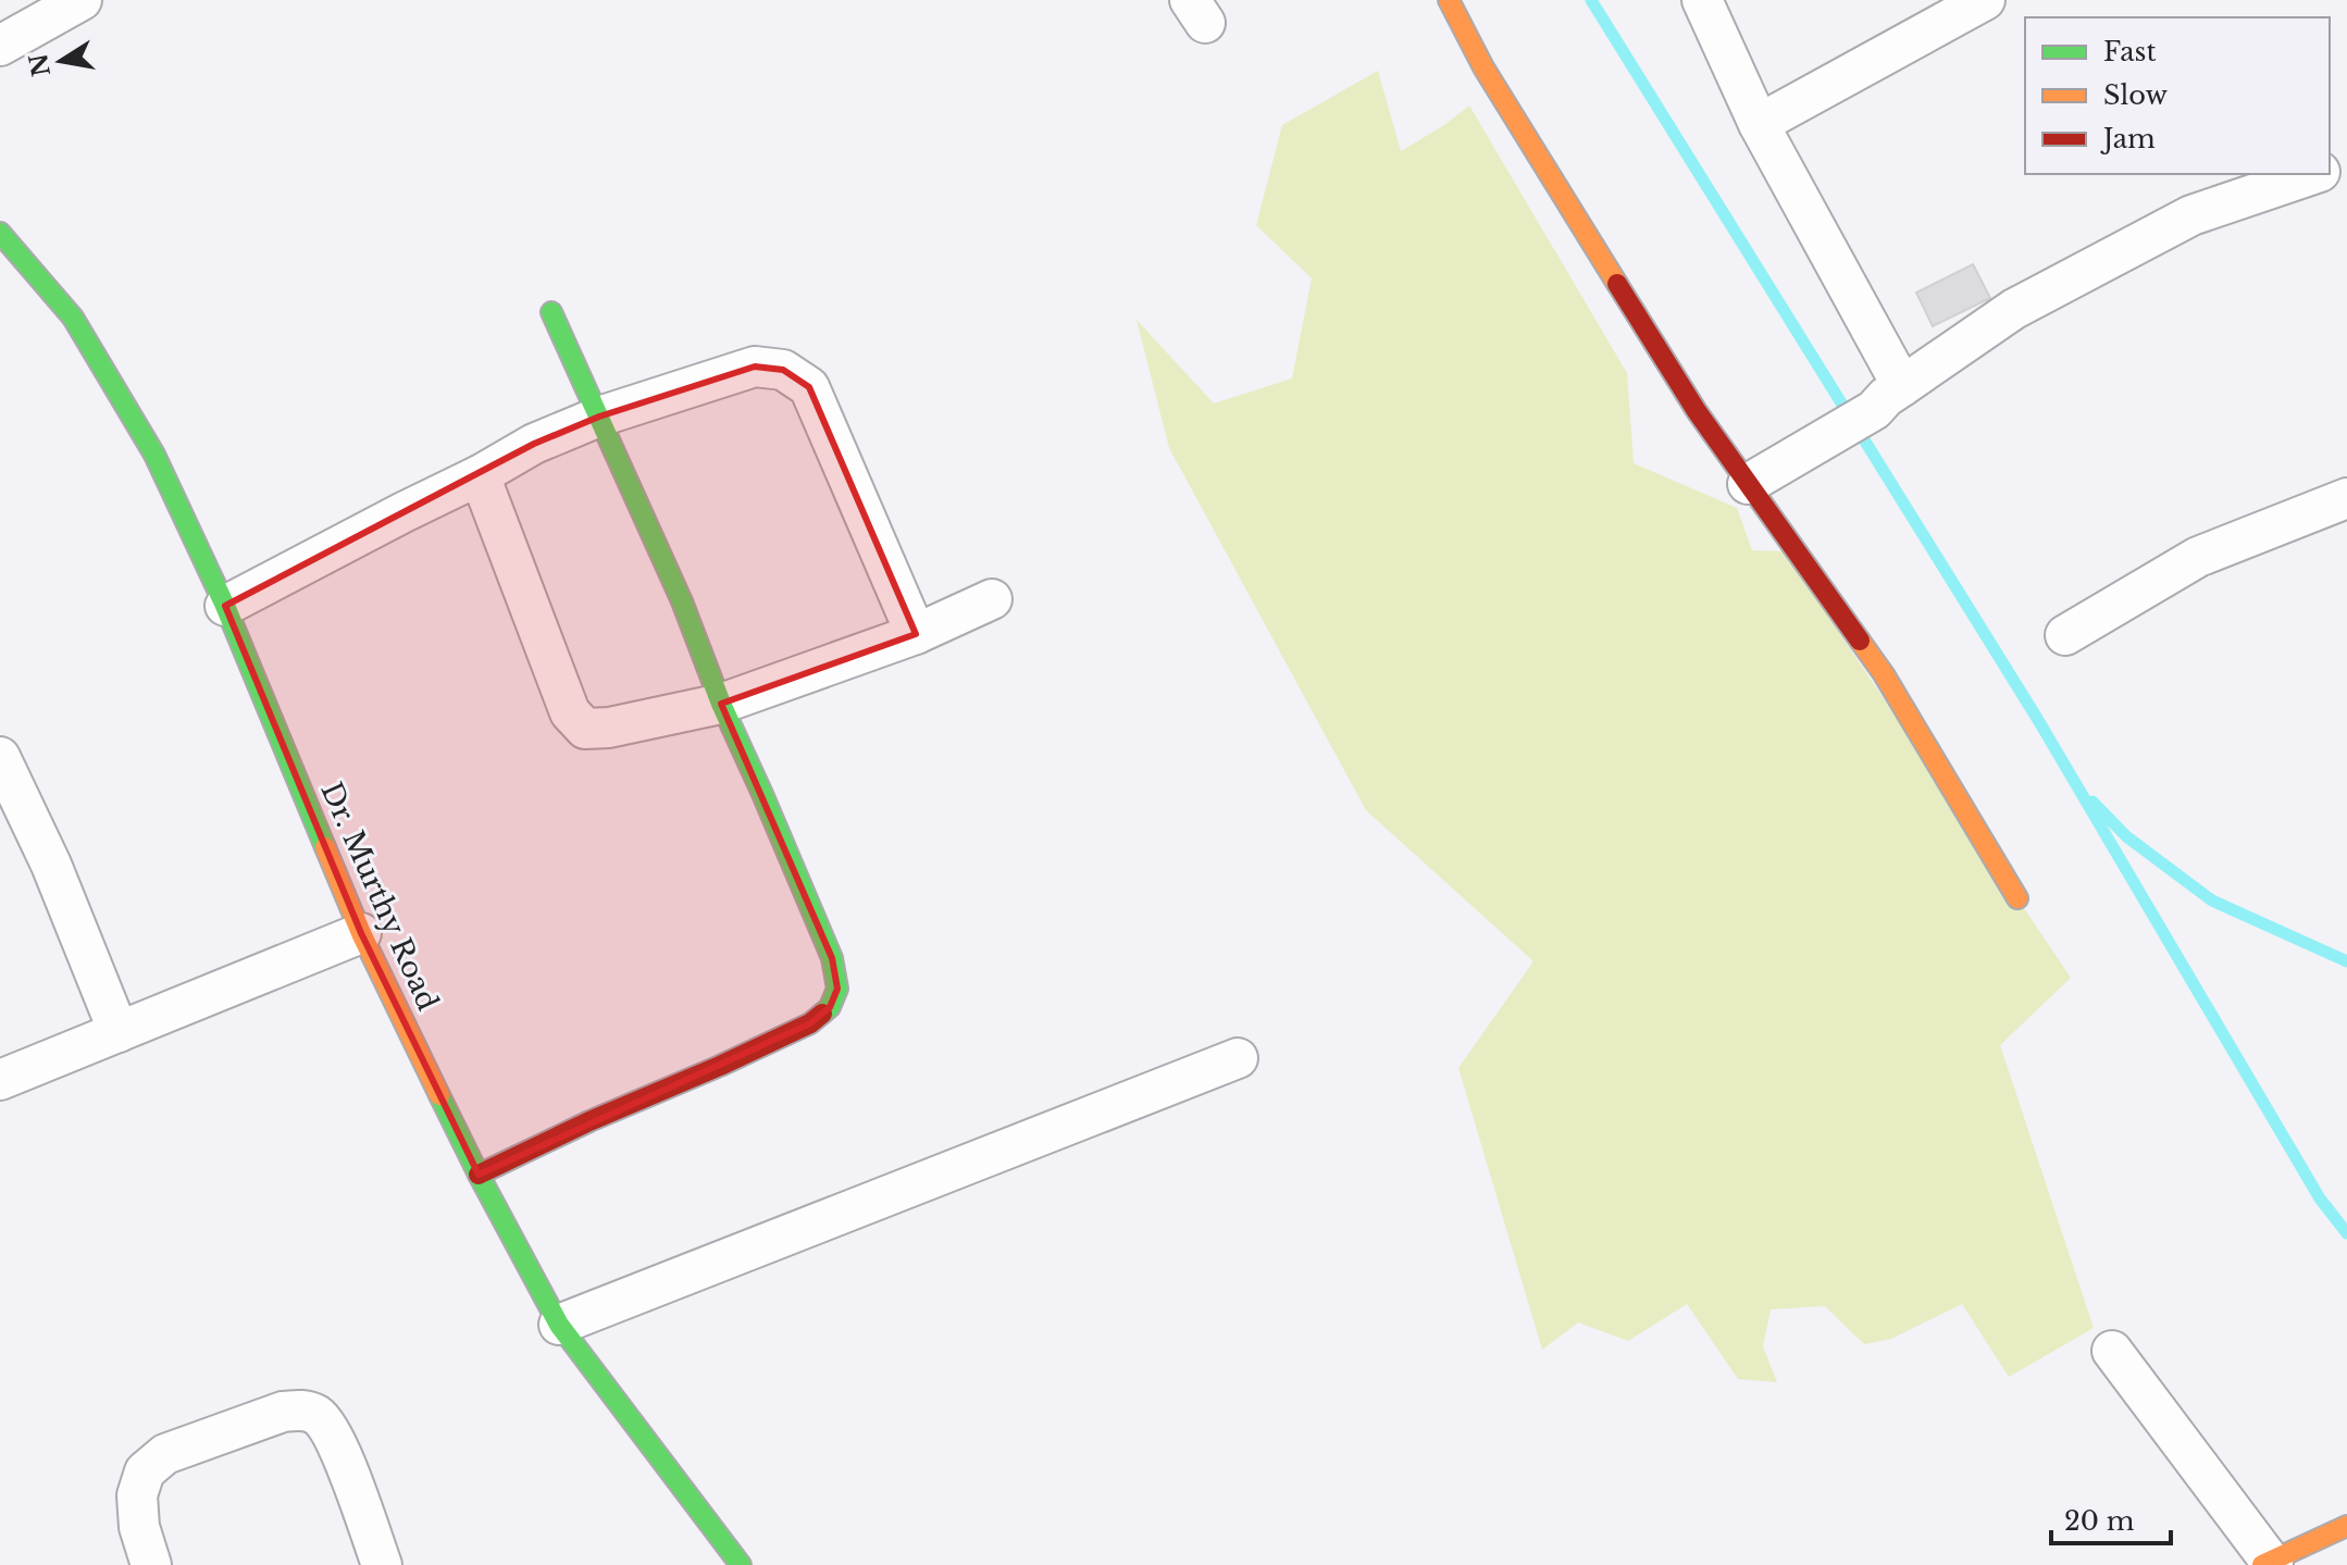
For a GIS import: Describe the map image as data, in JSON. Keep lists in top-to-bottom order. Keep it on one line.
{"streets":{"street":["Dr. Murthy Road"]},"legend":["Fast","Slow","Jam"],"scale_bar":"20 m","north":"left"}
